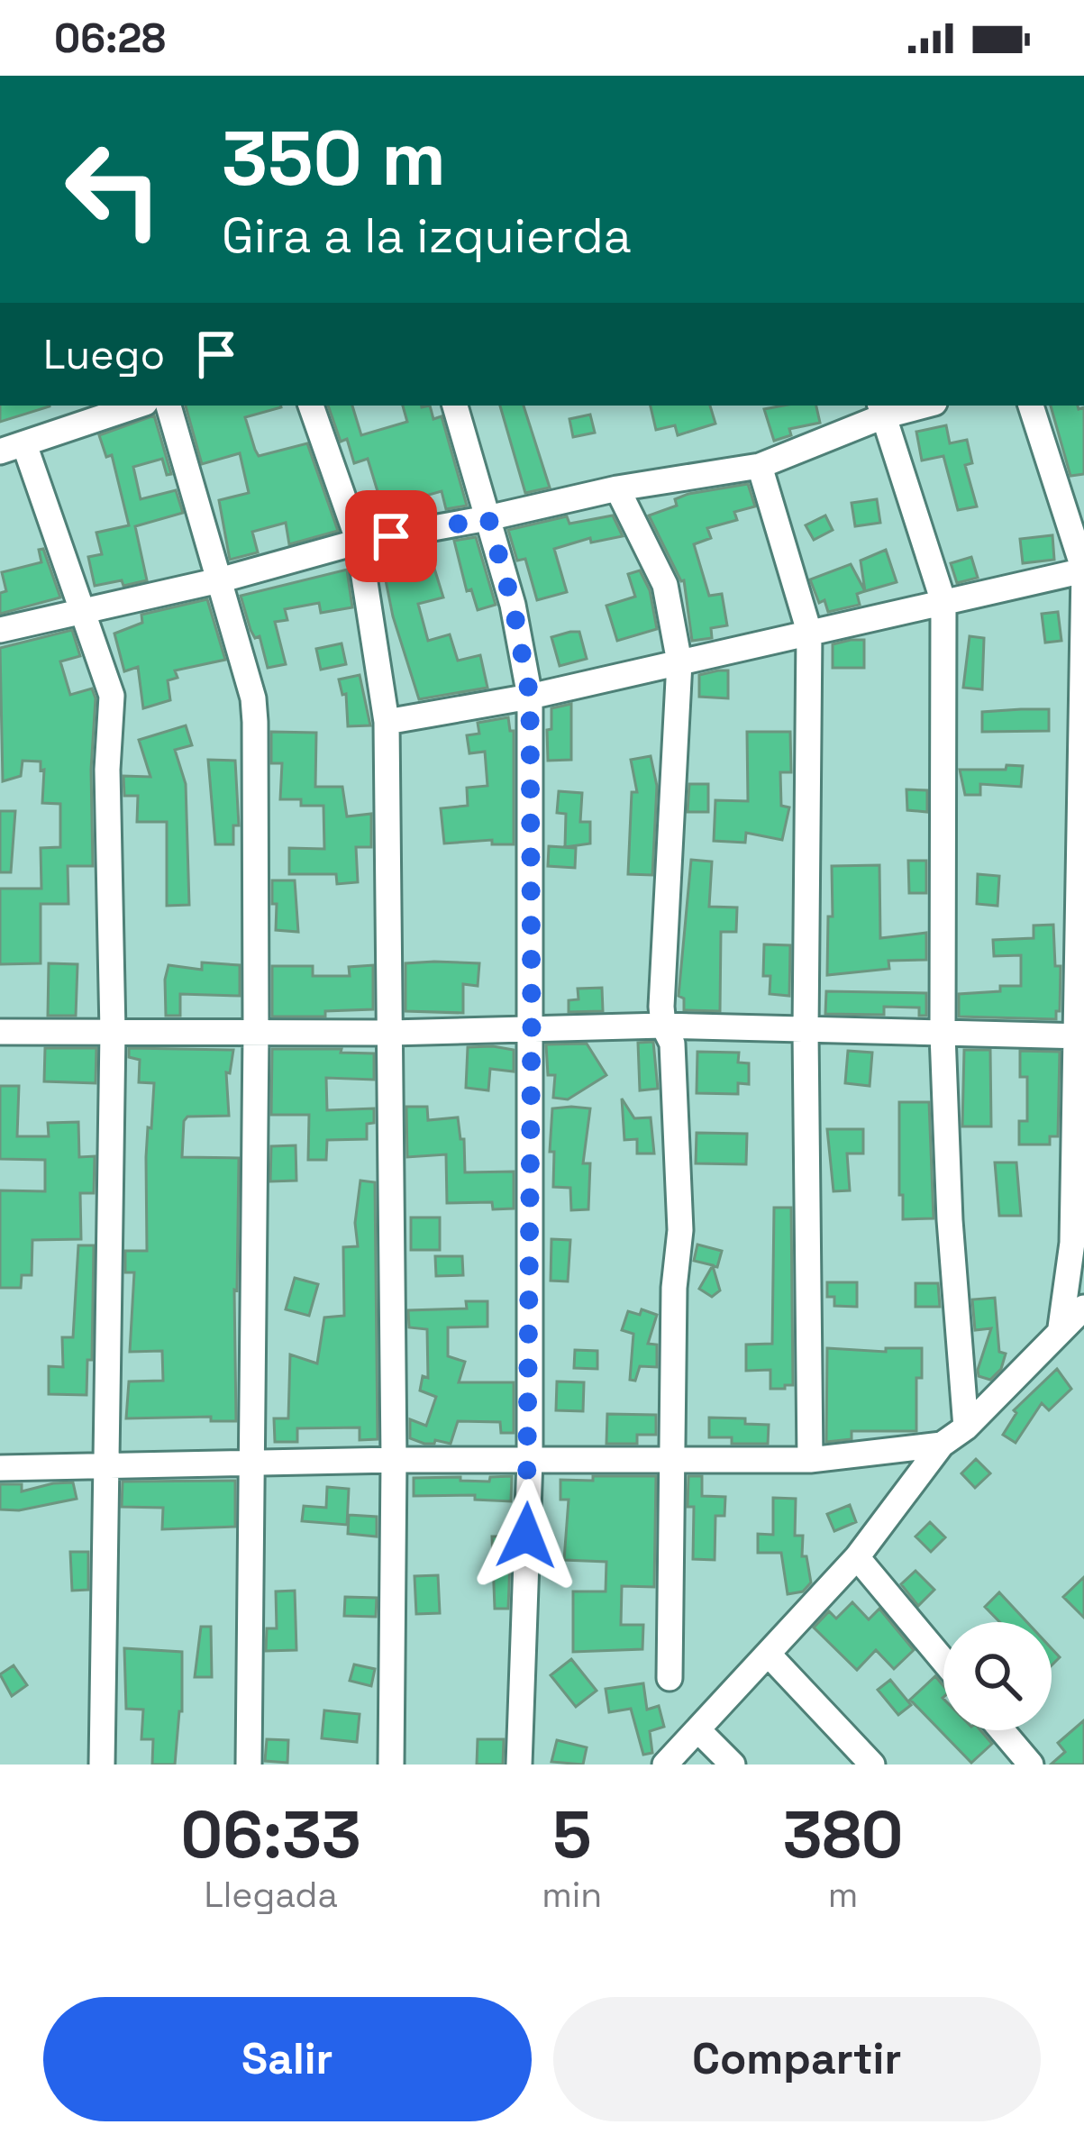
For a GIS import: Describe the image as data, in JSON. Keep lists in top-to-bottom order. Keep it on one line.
{"page":{"status":"06:28","turn":["350 m","Gira a la izquierda"],"then":"Luego","eta":["06:33","Llegada","5","min","380","m"],"buttons":["Salir","Compartir"]}}
